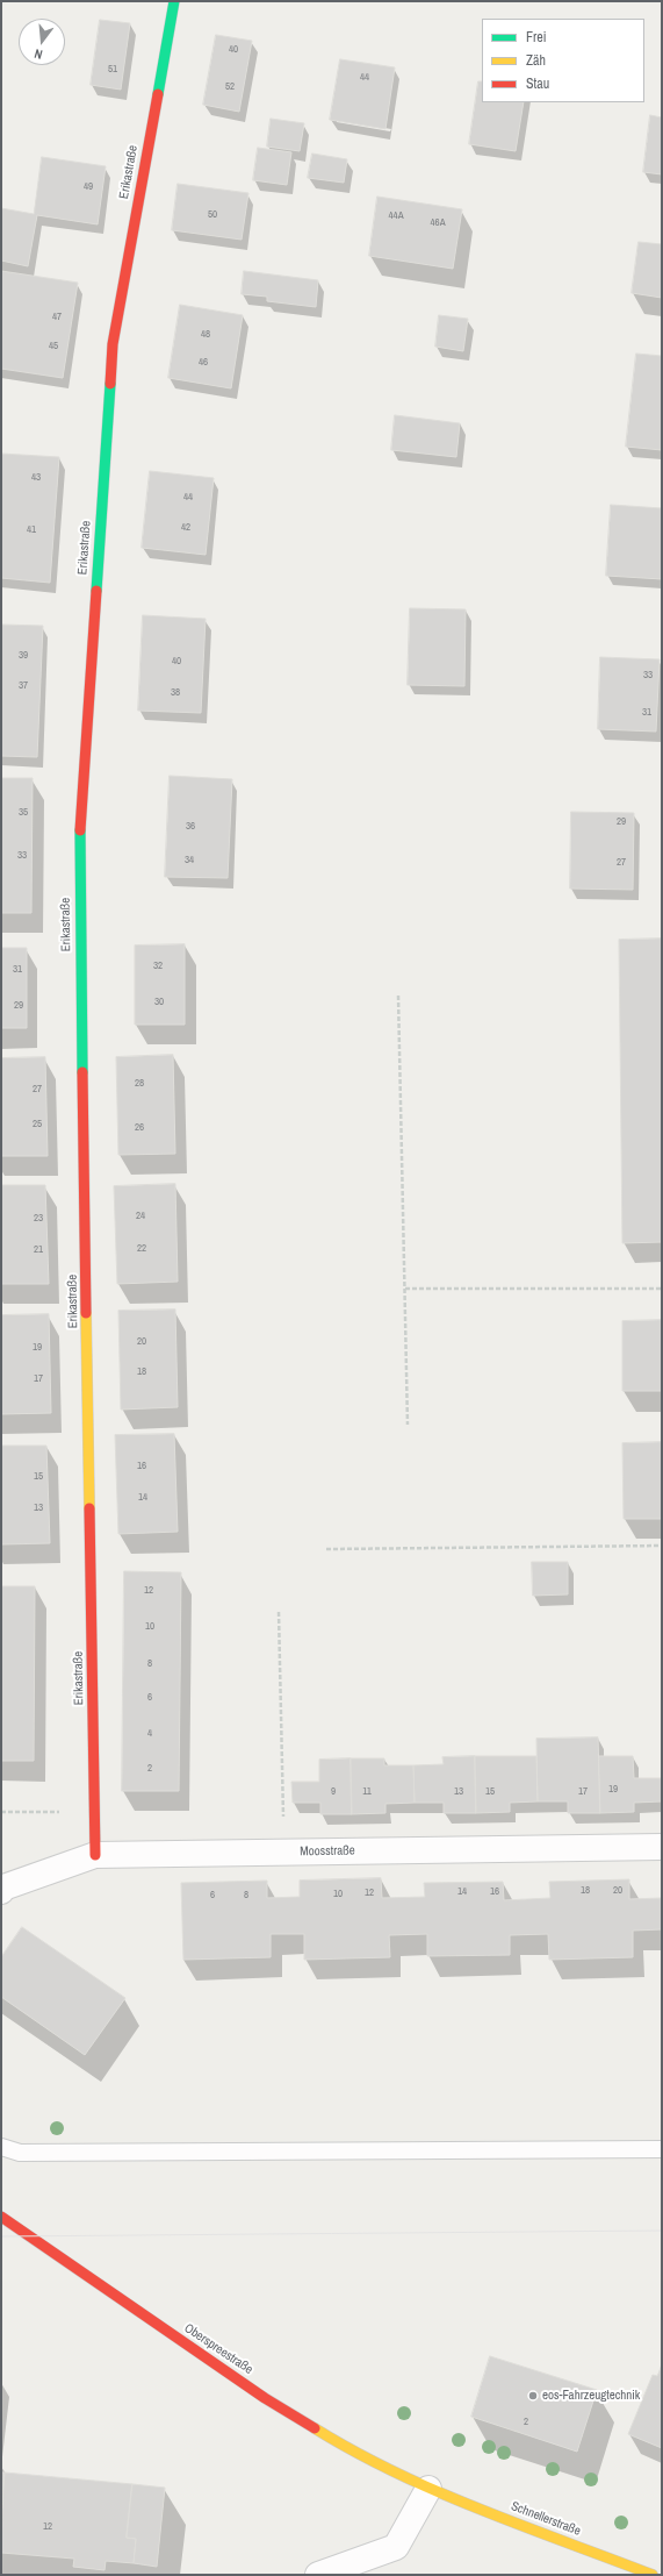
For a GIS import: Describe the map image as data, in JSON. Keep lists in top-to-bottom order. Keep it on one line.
{"streets":{"street":["Erikastraße","Moosstraße","Oberspreestraße","Schnellerstraße"]},"crossings":[["Erikastraße","Moosstraße"],["Oberspreestraße","Schnellerstraße"]],"places":["eos-Fahrzeugtechnik"],"house_numbers":["40","51","44","52","49","50","44A","46A","47","48","45","46","43","44","42","41","39","40","33","37","38","31","35","29","36","33","34","27","32","31","30","29","28","27","25","26","24","23","22","21","20","19","18","17","16","15","14","13","12","10","8","6","4","2","19","9","11","13","15","17","18","20","14","16","12","10","6","8","2","12"],"legend":["Frei","Zäh","Stau"],"north":"bottom"}
